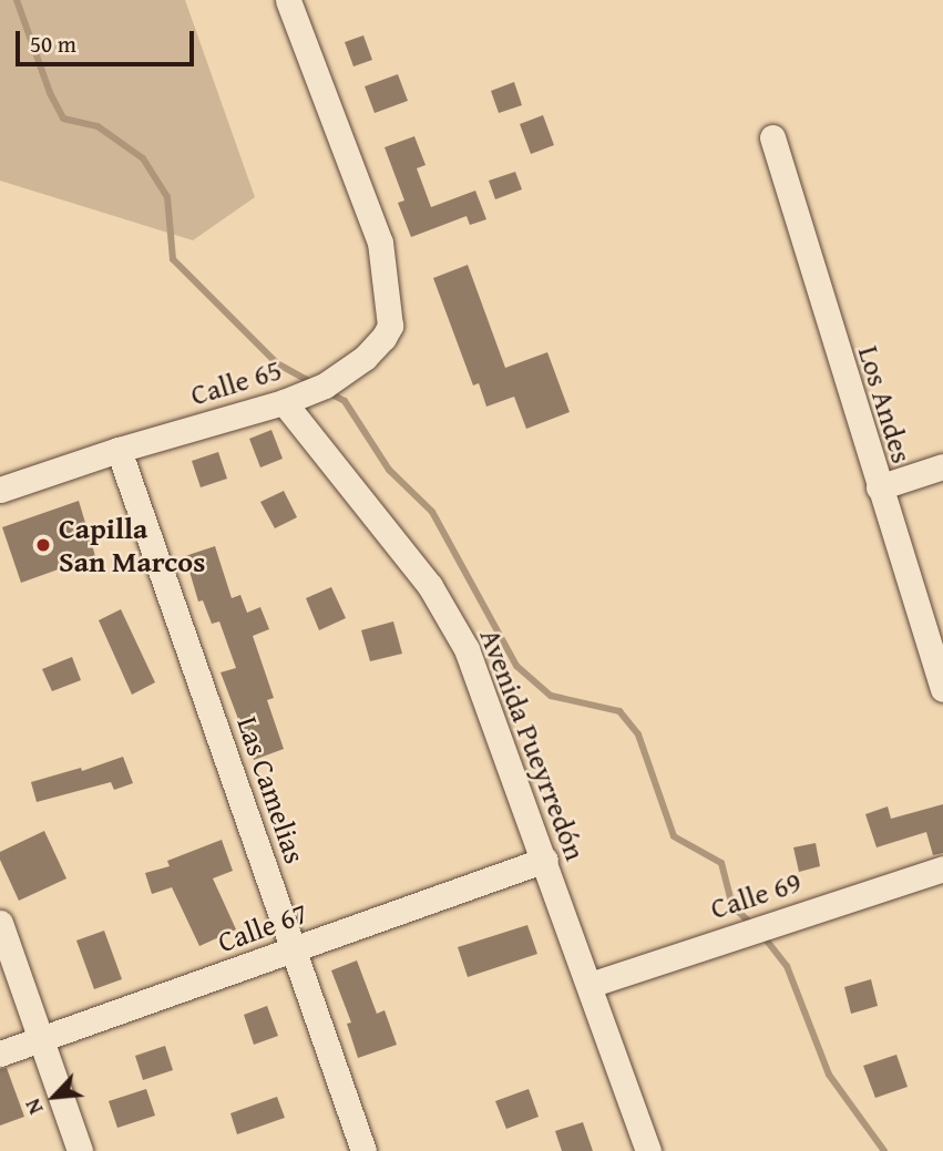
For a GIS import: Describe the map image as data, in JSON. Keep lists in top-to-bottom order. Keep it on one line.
{"streets":{"street":["Calle 65","Los Andes","Avenida Pueyrredón","Las Camelias","Calle 69","Calle 67"]},"crossings":[["Calle 65","Avenida Pueyrredón"],["Calle 65","Las Camelias"],["Avenida Pueyrredón","Calle 69"],["Avenida Pueyrredón","Calle 67"],["Las Camelias","Calle 67"]],"places":["Capilla San Marcos"],"scale_bar":"50 m","north":"bottom left"}
